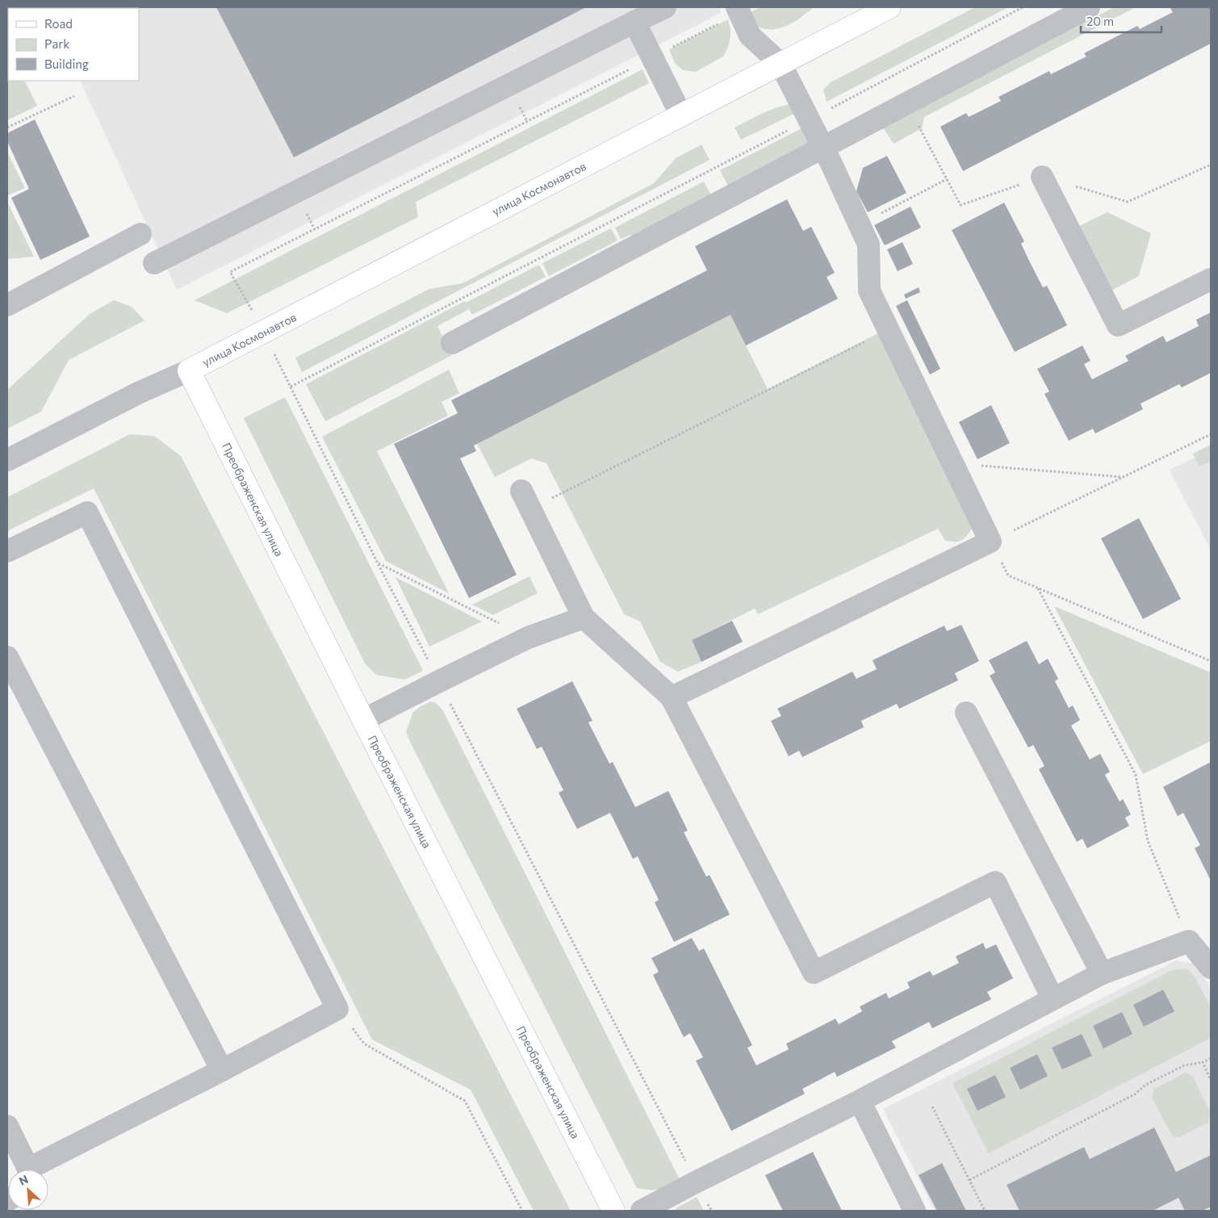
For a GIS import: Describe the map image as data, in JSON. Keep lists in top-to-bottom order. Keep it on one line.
{"streets":{"main road":["улица Космонавтов","Преображенская улица"]},"crossings":[["улица Космонавтов","Преображенская улица"]],"legend":["Road","Park","Building"],"scale_bar":"20 m","north":"top left"}
